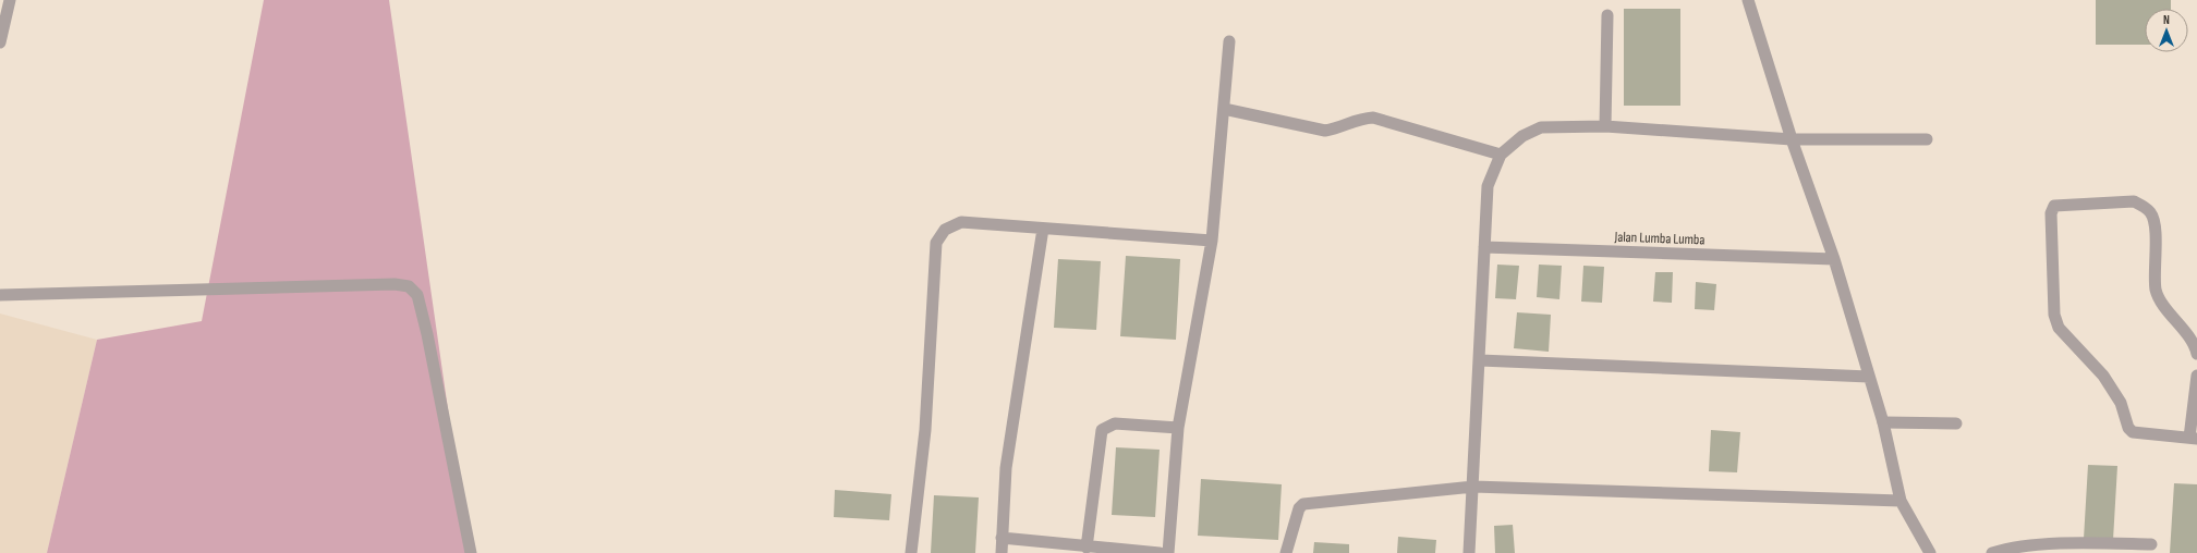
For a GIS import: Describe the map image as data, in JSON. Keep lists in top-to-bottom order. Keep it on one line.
{"streets":{"street":["Jalan Lumba Lumba"]},"north":"top"}
